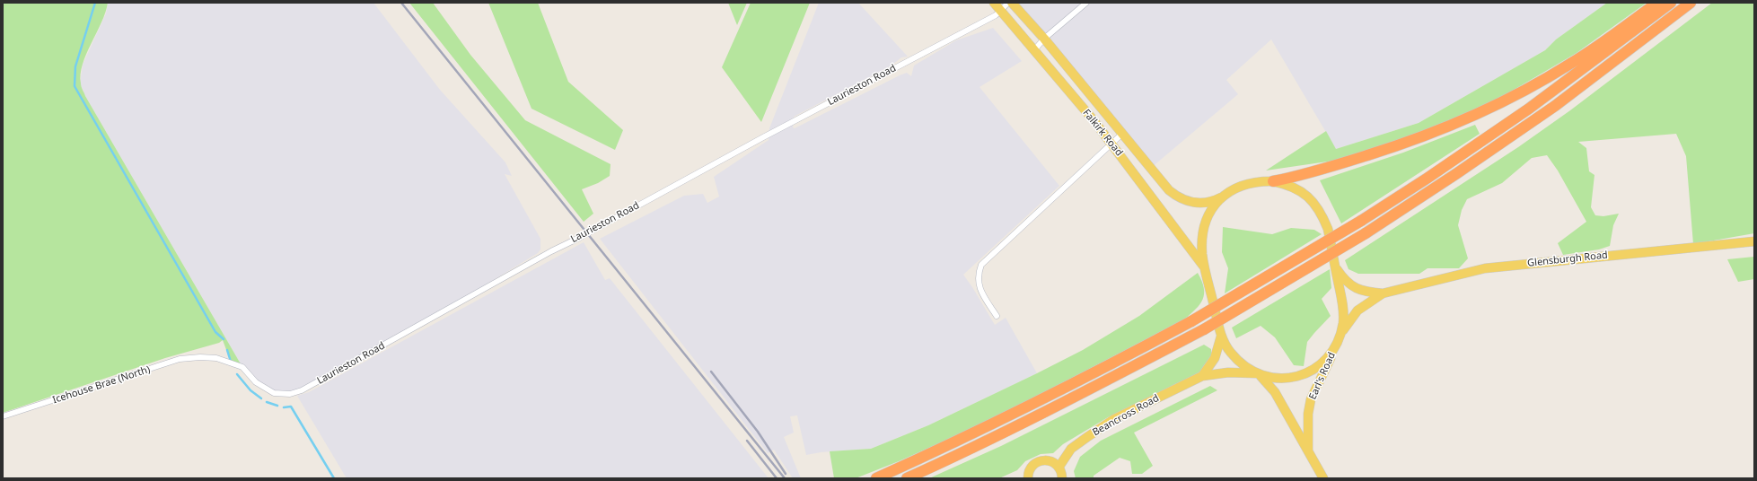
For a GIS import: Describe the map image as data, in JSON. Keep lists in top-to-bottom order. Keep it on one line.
{"streets":{"main road":["Falkirk Road","Glensburgh Road","Earl's Road","Beancross Road"],"street":["Laurieston Road","Icehouse Brae (North)"]},"crossings":[["Laurieston Road","Falkirk Road"],["Laurieston Road","Icehouse Brae (North)"],["Earl's Road","Beancross Road"]]}
